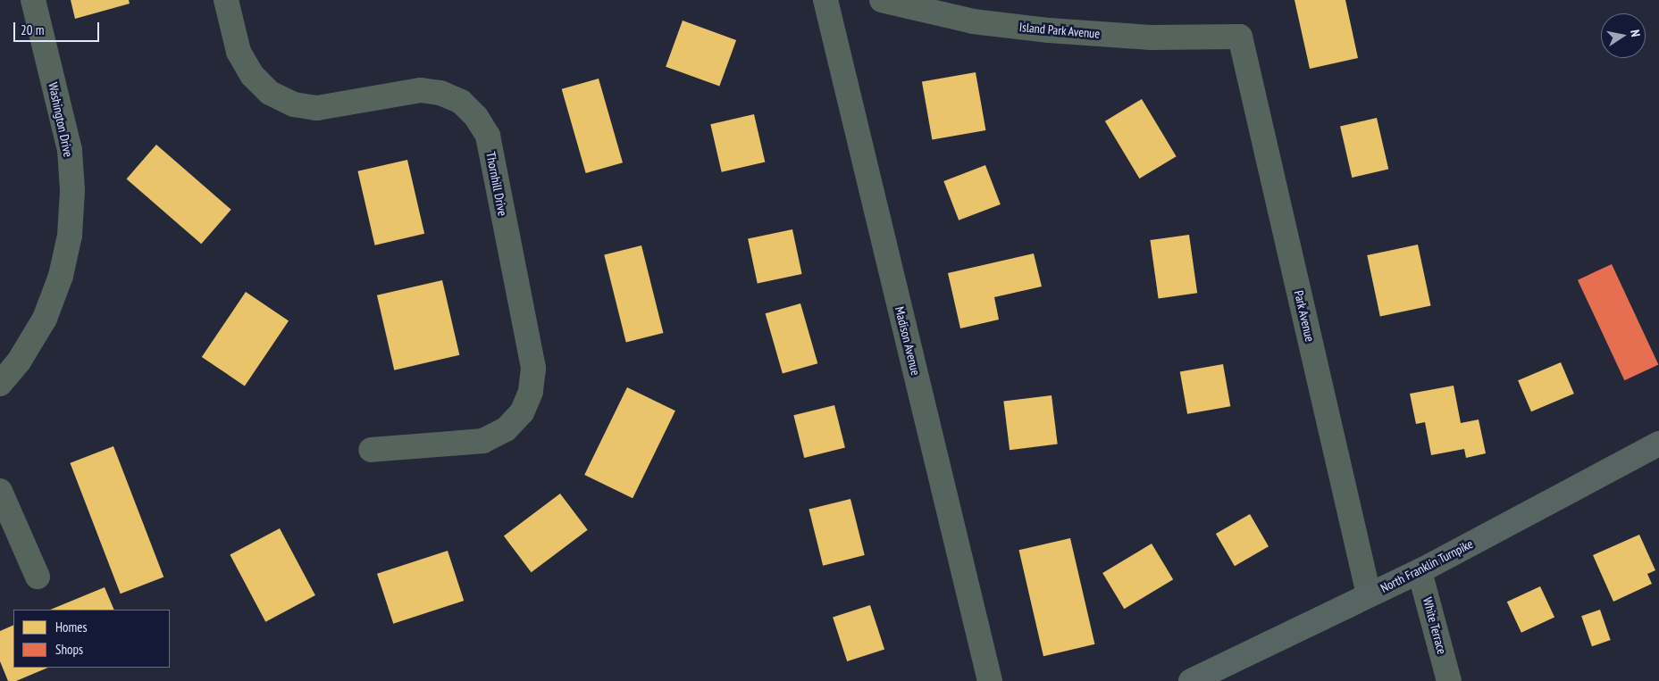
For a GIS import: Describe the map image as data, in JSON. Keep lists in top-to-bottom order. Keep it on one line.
{"streets":{"main road":["North Franklin Turnpike"],"street":["Island Park Avenue","Washington Drive","Thornhill Drive","Park Avenue","Madison Avenue","White Terrace"]},"crossings":[["Island Park Avenue","Park Avenue"],["Park Avenue","North Franklin Turnpike"],["North Franklin Turnpike","White Terrace"]],"legend":["Homes","Shops"],"scale_bar":"20 m","north":"right"}
